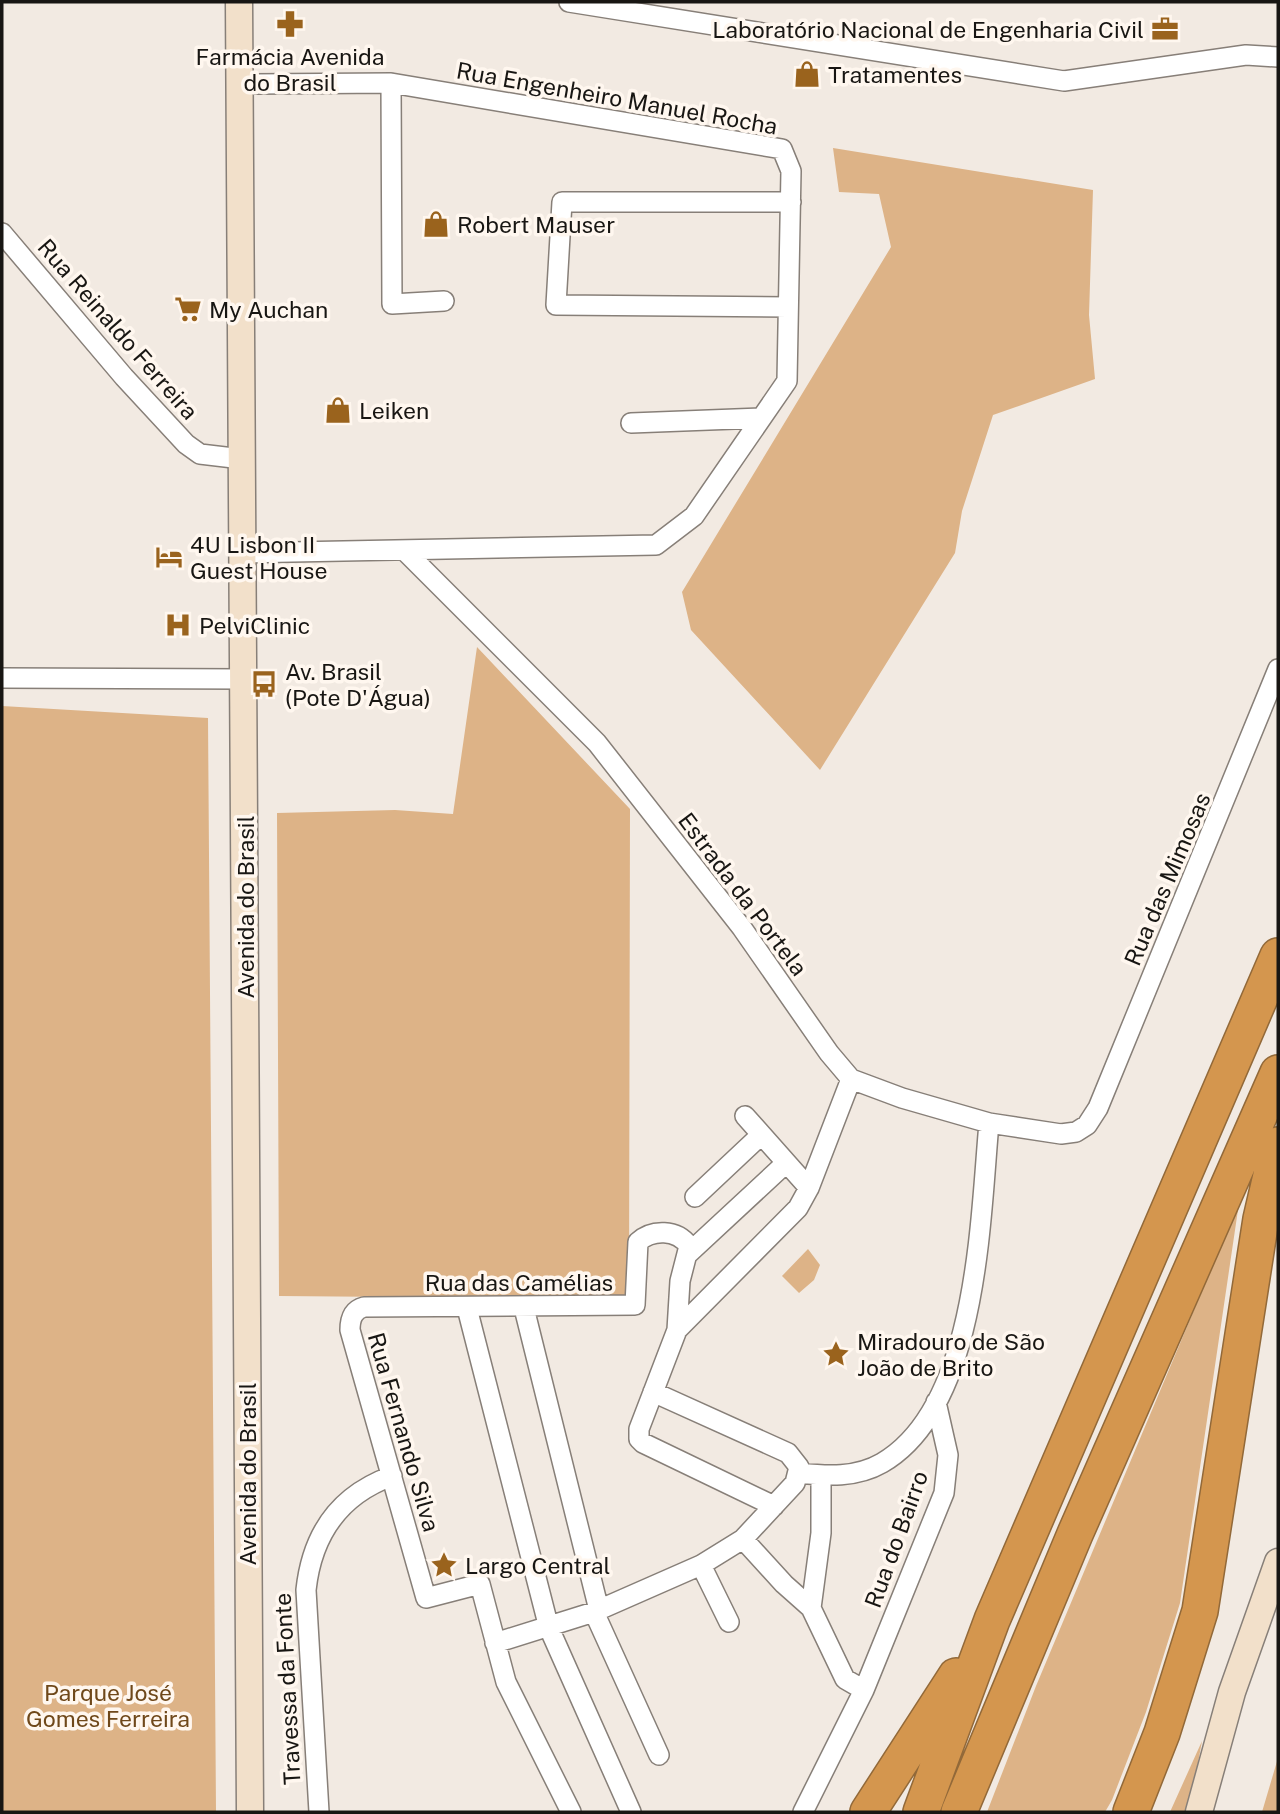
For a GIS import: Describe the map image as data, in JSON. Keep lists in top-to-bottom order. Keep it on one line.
{"streets":{"main road":["Avenida do Brasil"],"street":["Rua Engenheiro Manuel Rocha","Rua Reinaldo Ferreira","Rua das Mimosas","Estrada da Portela","Rua das Camélias","Rua Fernando Silva","Rua do Bairro","Travessa da Fonte"]},"crossings":[["Rua Engenheiro Manuel Rocha","Estrada da Portela"],["Rua Engenheiro Manuel Rocha","Avenida do Brasil"],["Rua Reinaldo Ferreira","Avenida do Brasil"],["Rua das Mimosas","Estrada da Portela"],["Estrada da Portela","Rua do Bairro"],["Rua das Camélias","Rua Fernando Silva"],["Rua Fernando Silva","Travessa da Fonte"]],"parks":["Parque José Gomes Ferreira"],"places":{"pharmacy":["Farmácia Avenida do Brasil"],"office":["Laboratório Nacional de Engenharia Civil"],"shop":["Tratamentes","Robert Mauser","Leiken"],"supermarket":["My Auchan"],"hotel":["4U Lisbon II Guest House"],"hospital":["PelviClinic"],"bus stop":["Av. Brasil (Pote D'Água)"],"place":["Miradouro de São João de Brito","Largo Central"]}}
